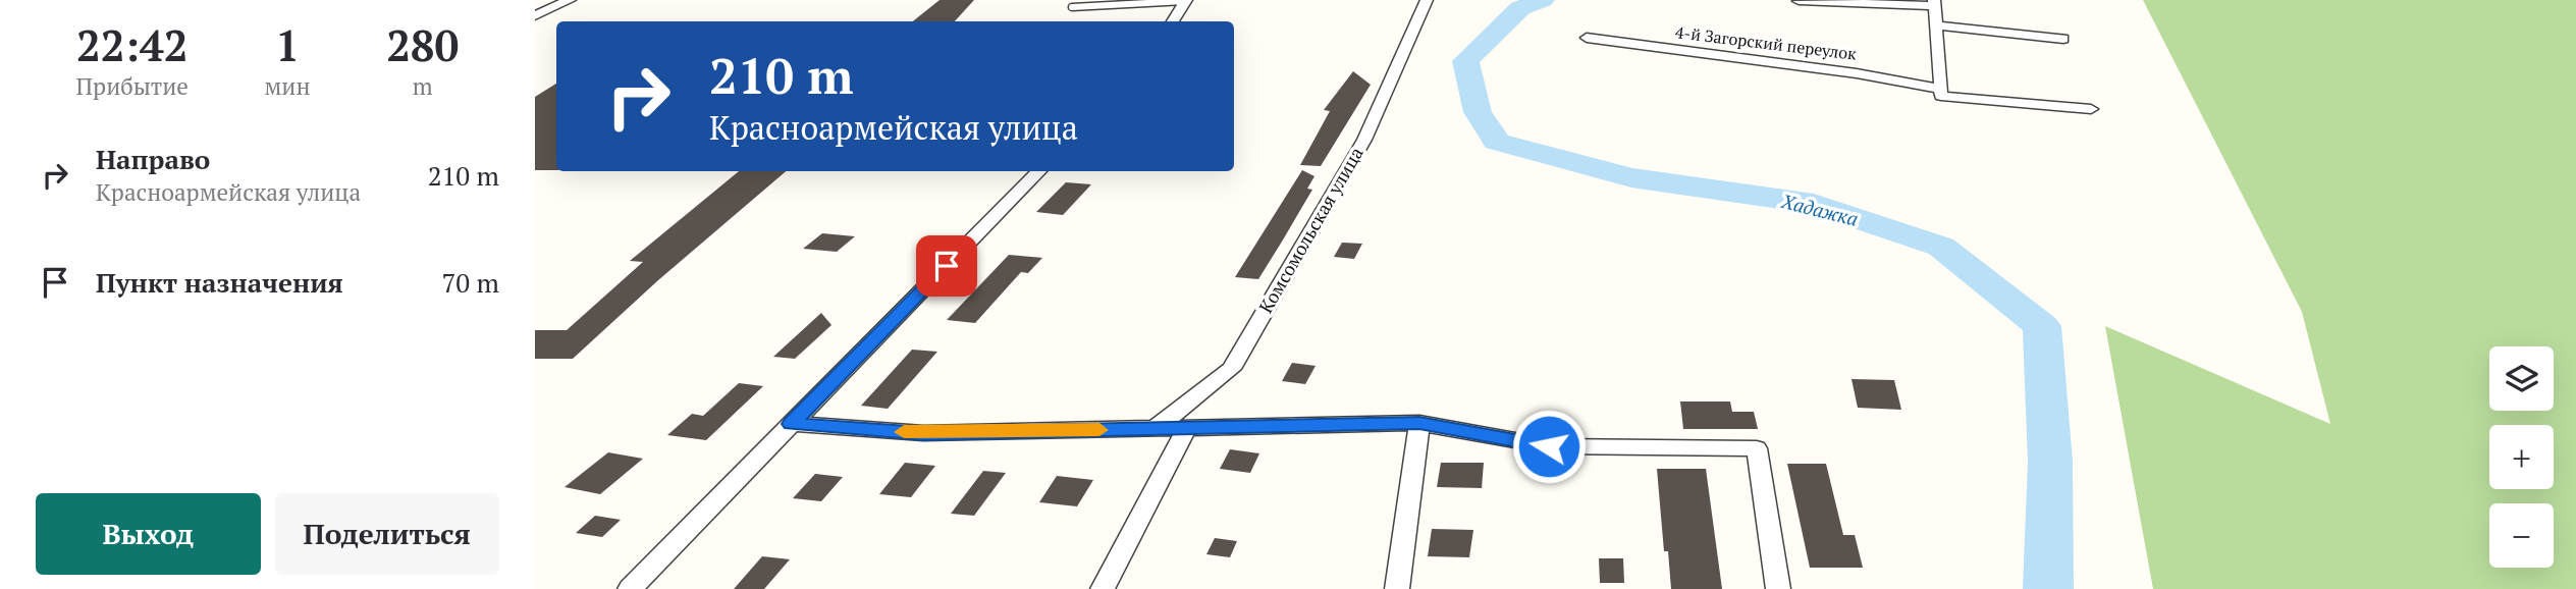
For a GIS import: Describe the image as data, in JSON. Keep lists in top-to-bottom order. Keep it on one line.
{"streets":{"street":["4-й Загорский переулок","Комсомольская улица"]},"water":["Хадажка"],"page":{"eta":["22:42","Прибытие","1","мин","280","m"],"turn":["210 m","Красноармейская улица"],"list":[{"name":"Направо","note":"Красноармейская улица","value":"210 m"},{"name":"Пункт назначения","value":"70 m"}],"map_buttons":["+","−"],"buttons":["Выход","Поделиться"]}}
